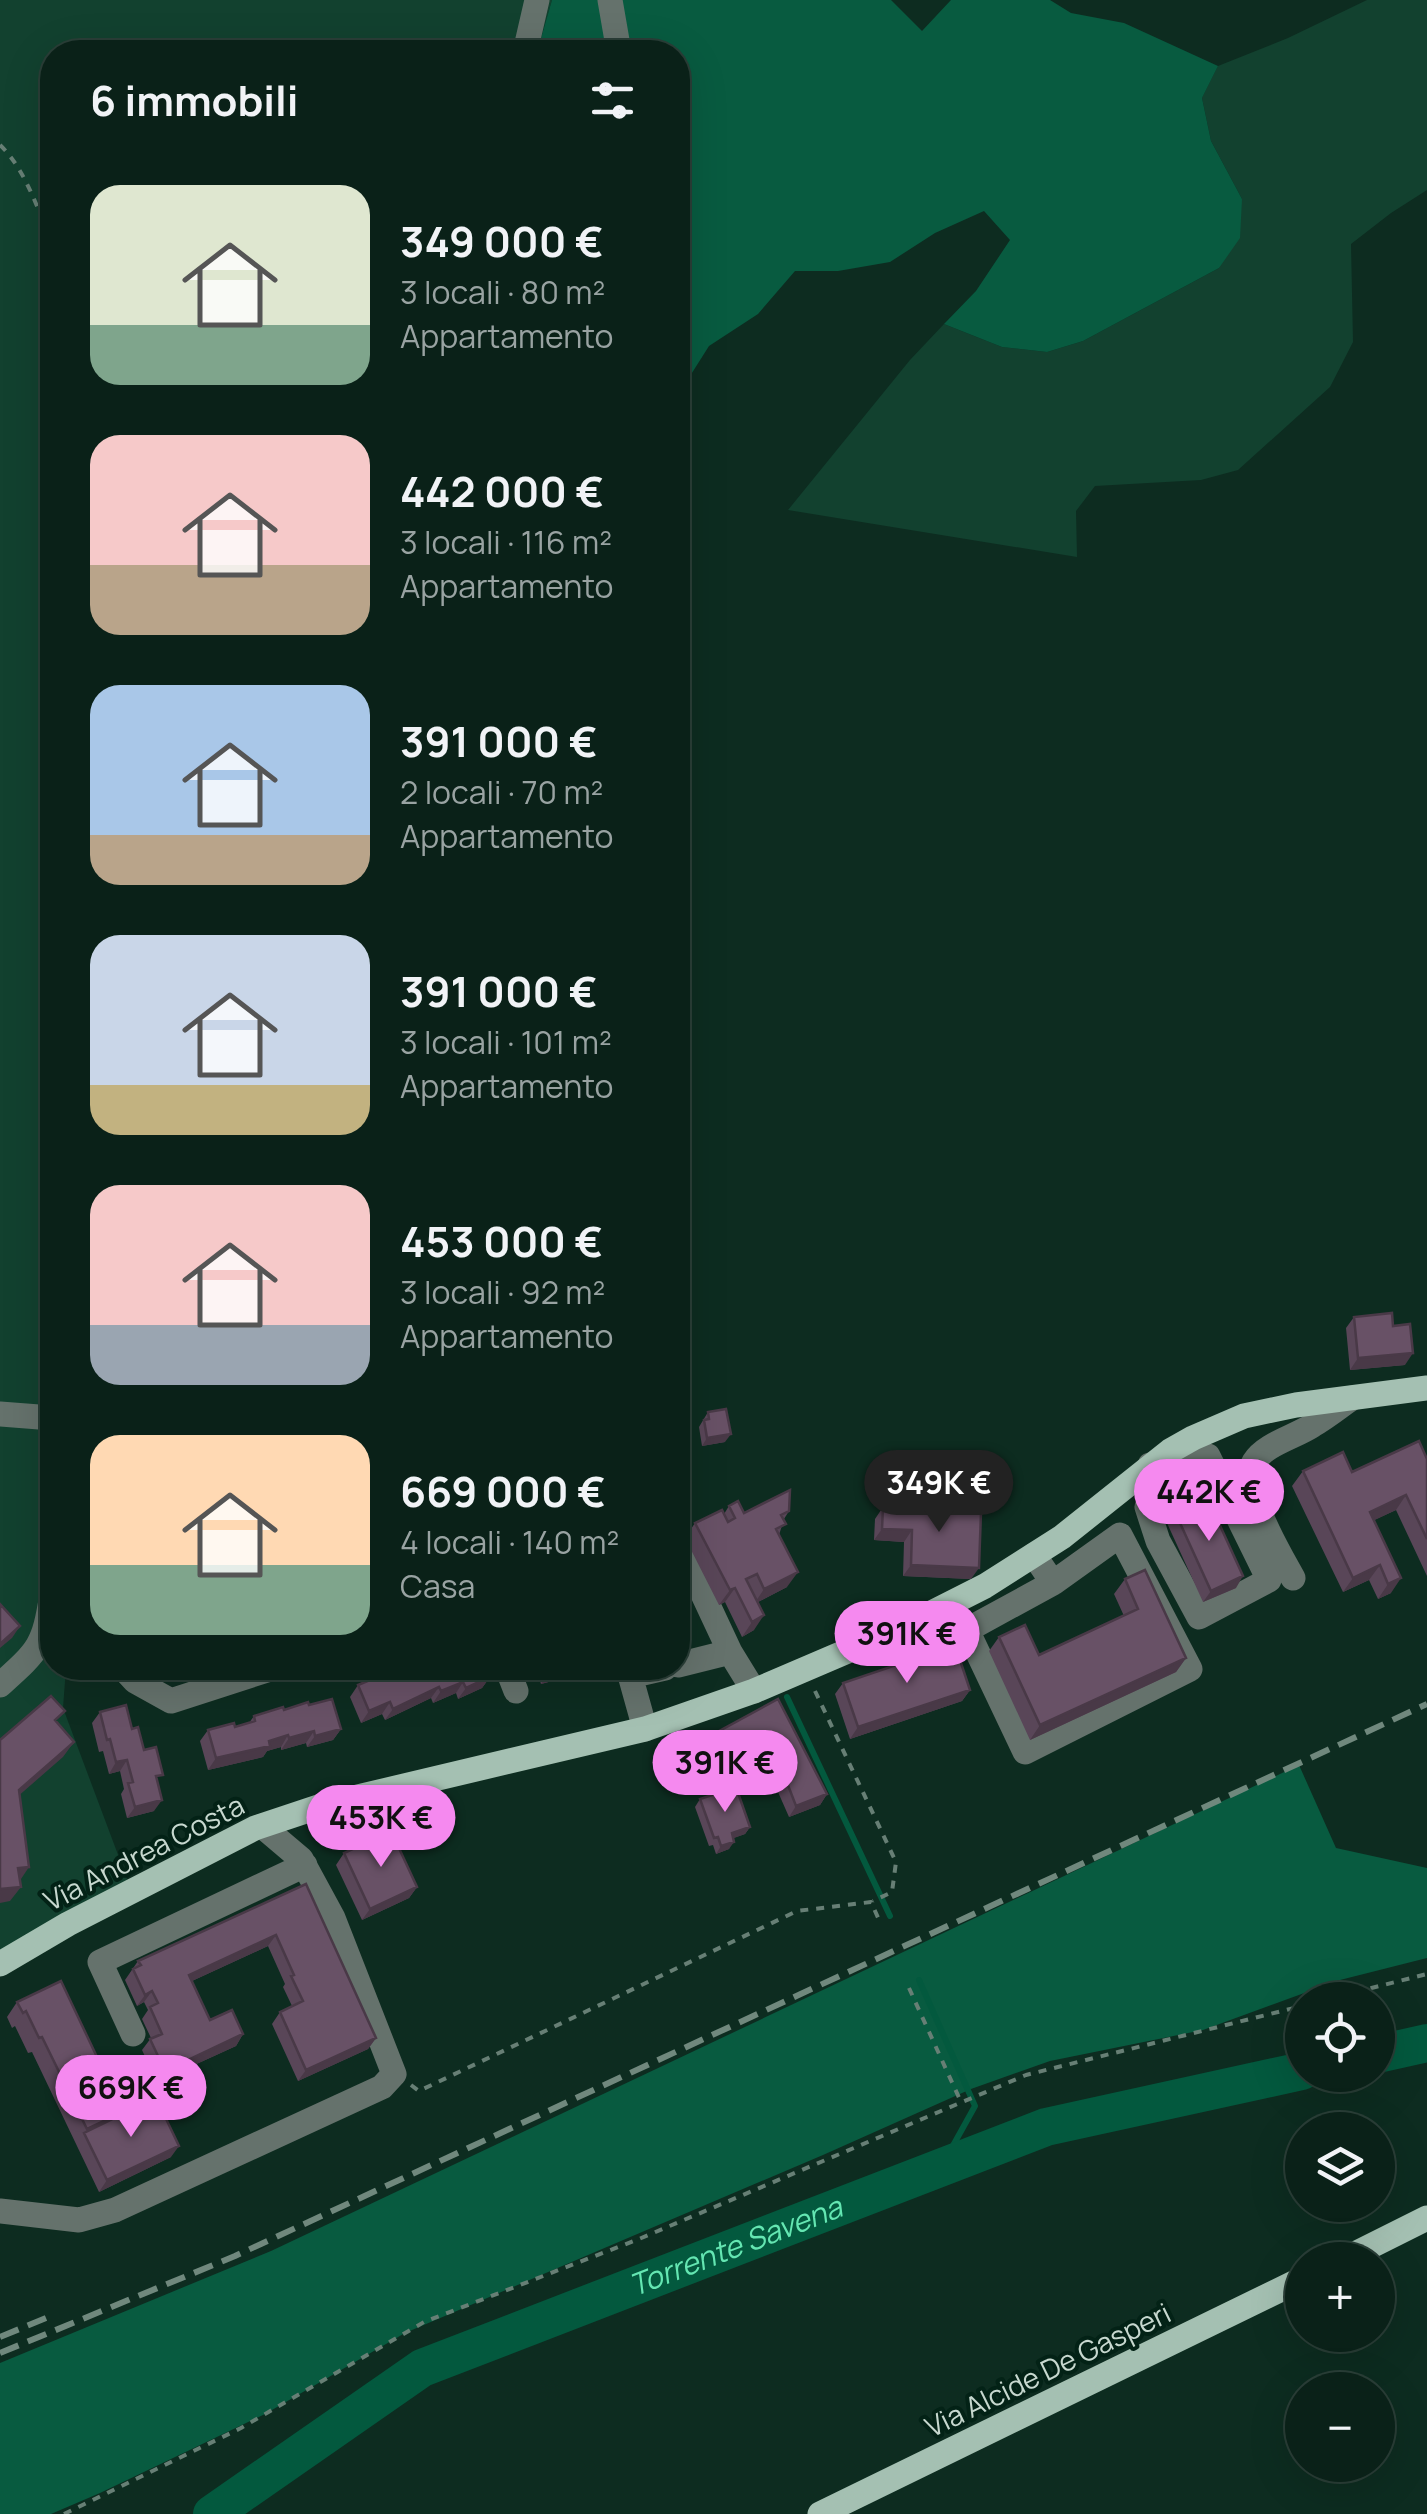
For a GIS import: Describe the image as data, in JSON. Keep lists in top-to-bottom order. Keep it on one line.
{"streets":{"main road":["Via Andrea Costa","Via Alcide De Gasperi"]},"water":["Torrente Savena"],"page":{"heading":"6 immobili","list":[{"name":"349 000 €","note":"3 locali · 80 m² · Appartamento"},{"name":"442 000 €","note":"3 locali · 116 m² · Appartamento"},{"name":"391 000 €","note":"2 locali · 70 m² · Appartamento"},{"name":"391 000 €","note":"3 locali · 101 m² · Appartamento"},{"name":"453 000 €","note":"3 locali · 92 m² · Appartamento"},{"name":"669 000 €","note":"4 locali · 140 m² · Casa"}],"price":["349K €","442K €","391K €","391K €","453K €","669K €"],"map_buttons":["+","−"]}}
